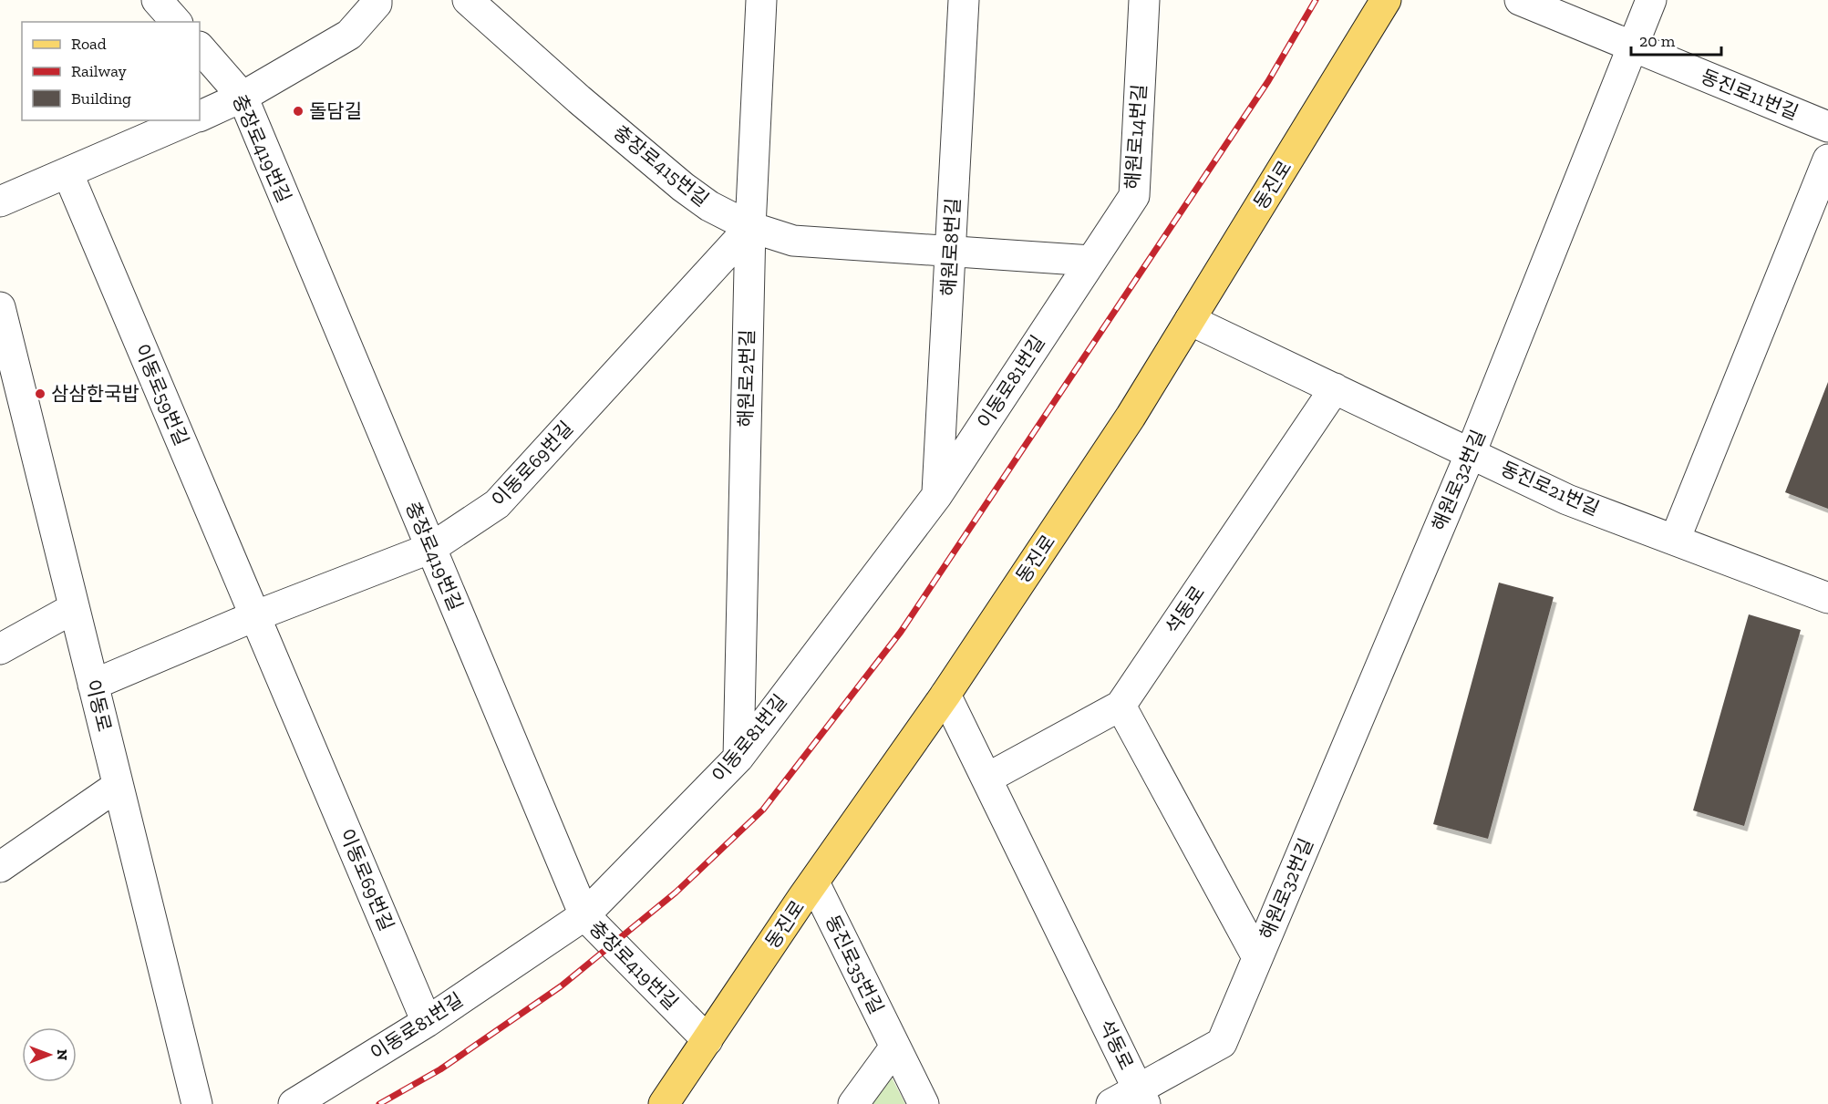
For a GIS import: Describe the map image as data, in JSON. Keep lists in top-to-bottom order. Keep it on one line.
{"streets":{"main road":["동진로"],"street":["동진로11번길","해원로14번길","충장로419번길","충장로415번길","해원로8번길","해원로2번길","이동로81번길","이동로59번길","이동로69번길","해원로32번길","동진로21번길","석동로","이동로","동진로35번길"]},"crossings":[["동진로11번길","해원로32번길"],["해원로14번길","충장로415번길"],["해원로14번길","이동로81번길"],["충장로419번길","동진로"],["충장로419번길","이동로81번길"],["충장로419번길","이동로69번길"],["충장로415번길","해원로8번길"],["충장로415번길","해원로2번길"],["충장로415번길","이동로81번길"],["충장로415번길","이동로69번길"],["동진로","동진로21번길"],["동진로","석동로"],["동진로","동진로35번길"],["해원로8번길","이동로81번길"],["해원로2번길","이동로81번길"],["해원로2번길","이동로69번길"],["이동로81번길","이동로69번길"],["이동로59번길","이동로69번길"],["이동로69번길","이동로"],["해원로32번길","동진로21번길"],["해원로32번길","석동로"],["동진로21번길","석동로"]],"places":["돌담길","삼삼한국밥"],"legend":["Road","Railway","Building"],"scale_bar":"20 m","north":"right"}
